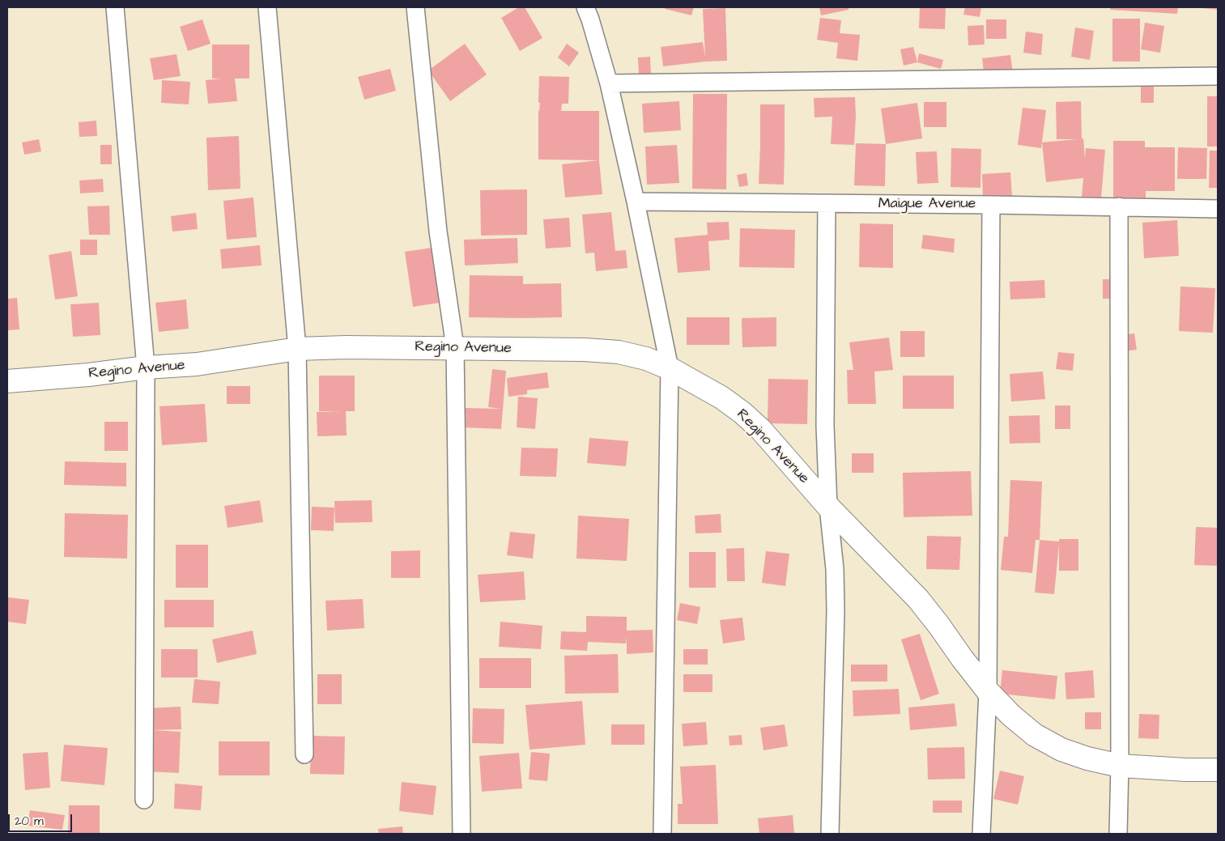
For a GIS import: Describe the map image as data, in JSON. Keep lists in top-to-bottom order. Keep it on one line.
{"streets":{"street":["Maigue Avenue","Regino Avenue"]},"scale_bar":"20 m"}
